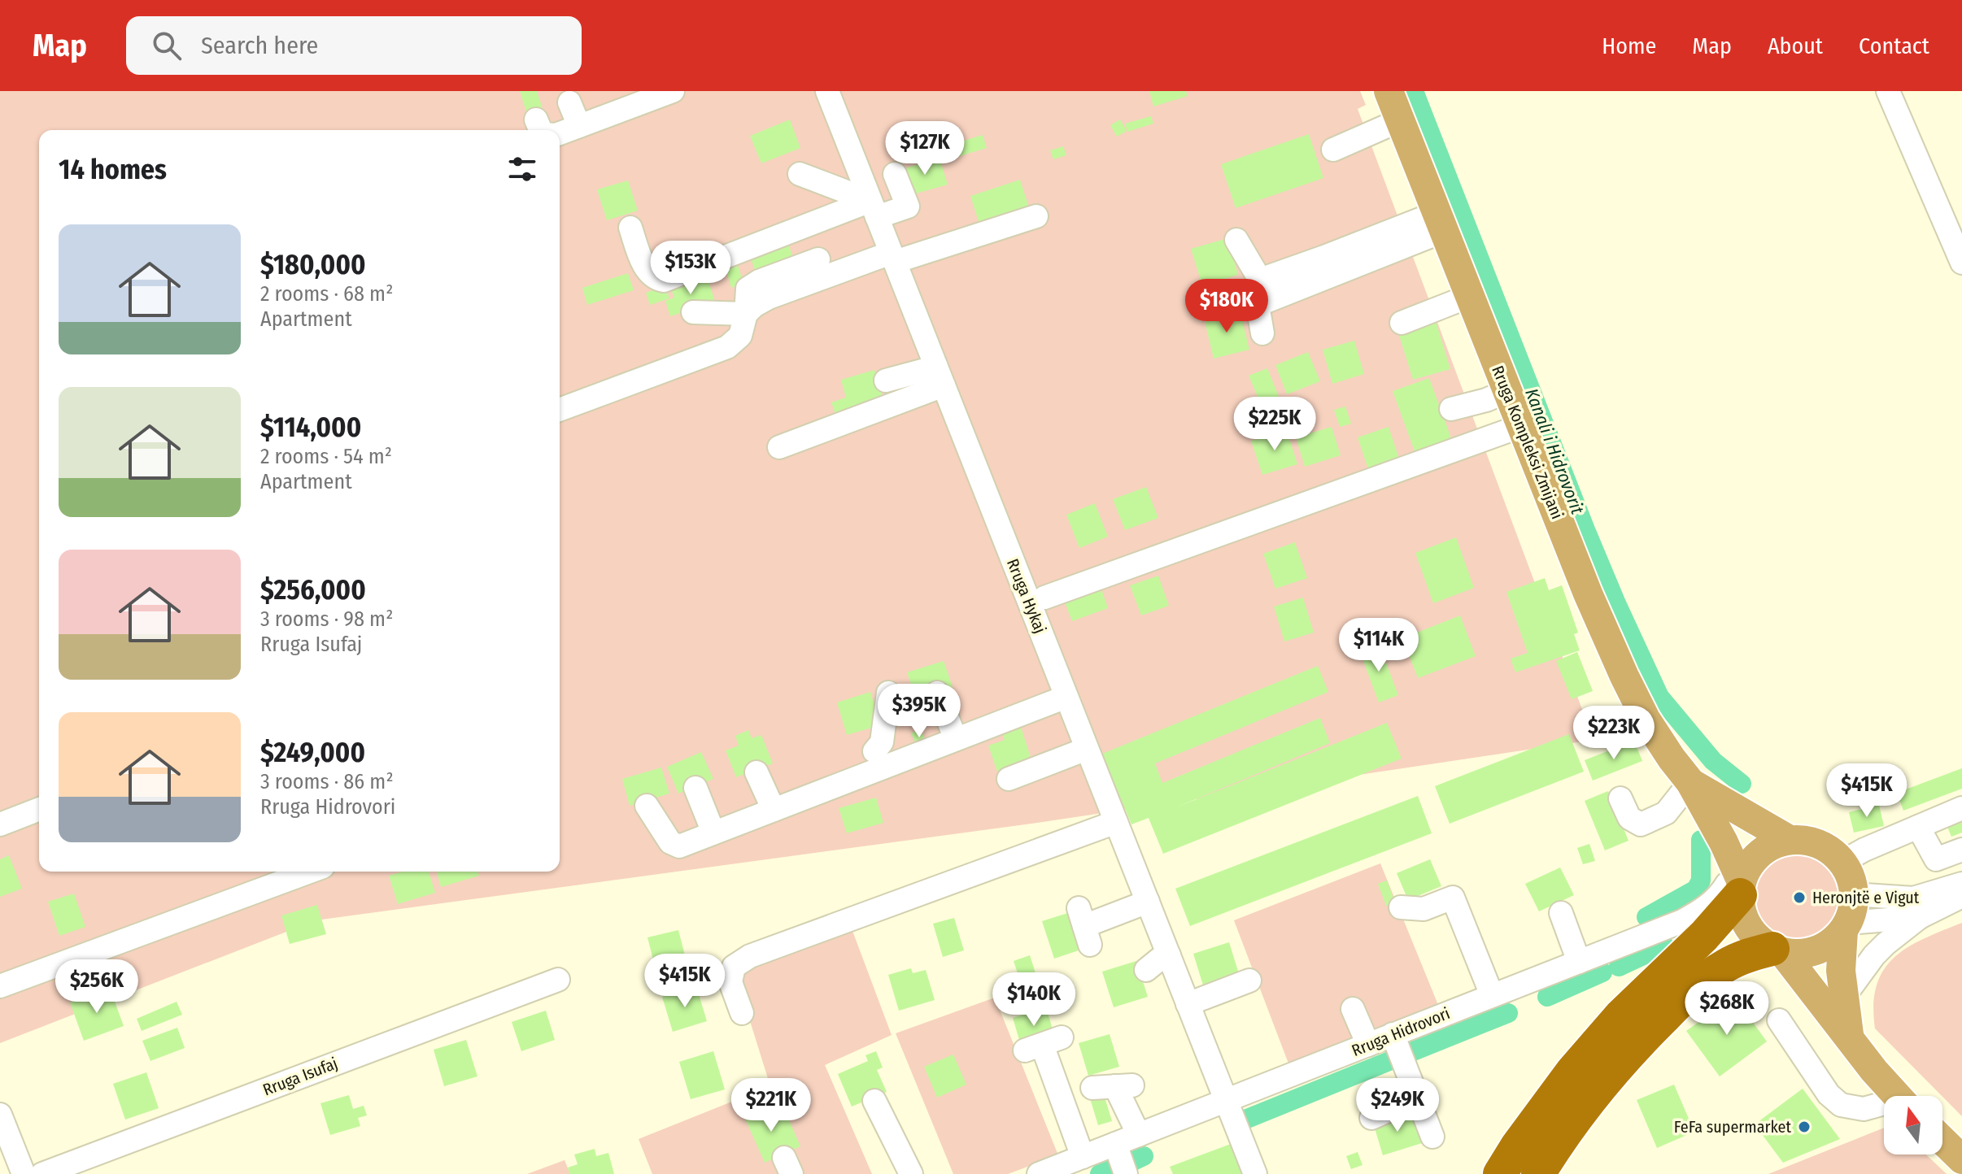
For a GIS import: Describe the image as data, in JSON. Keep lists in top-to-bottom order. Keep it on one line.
{"streets":{"main road":["Rruga Kompleksi Zmijani"],"street":["Rruga Hykaj","Rruga Hidrovori","Rruga Isufaj"]},"crossings":[["Rruga Kompleksi Zmijani","Rruga Hidrovori"],["Rruga Hykaj","Rruga Hidrovori"]],"water":["Kanali i Hidrovorit"],"places":["Heronjtë e Vigut","FeFa supermarket"],"north":"top","page":{"header":"Map","search":"Search here","nav":["Home","Map","About","Contact"],"price":["$127K","$153K","$180K","$225K","$114K","$395K","$223K","$415K","$415K","$256K","$140K","$268K","$221K","$249K"],"heading":"14 homes","list":[{"name":"$180,000","note":"2 rooms · 68 m² · Apartment"},{"name":"$114,000","note":"2 rooms · 54 m² · Apartment"},{"name":"$256,000","note":"3 rooms · 98 m² · Rruga Isufaj"},{"name":"$249,000","note":"3 rooms · 86 m² · Rruga Hidrovori"}]}}
